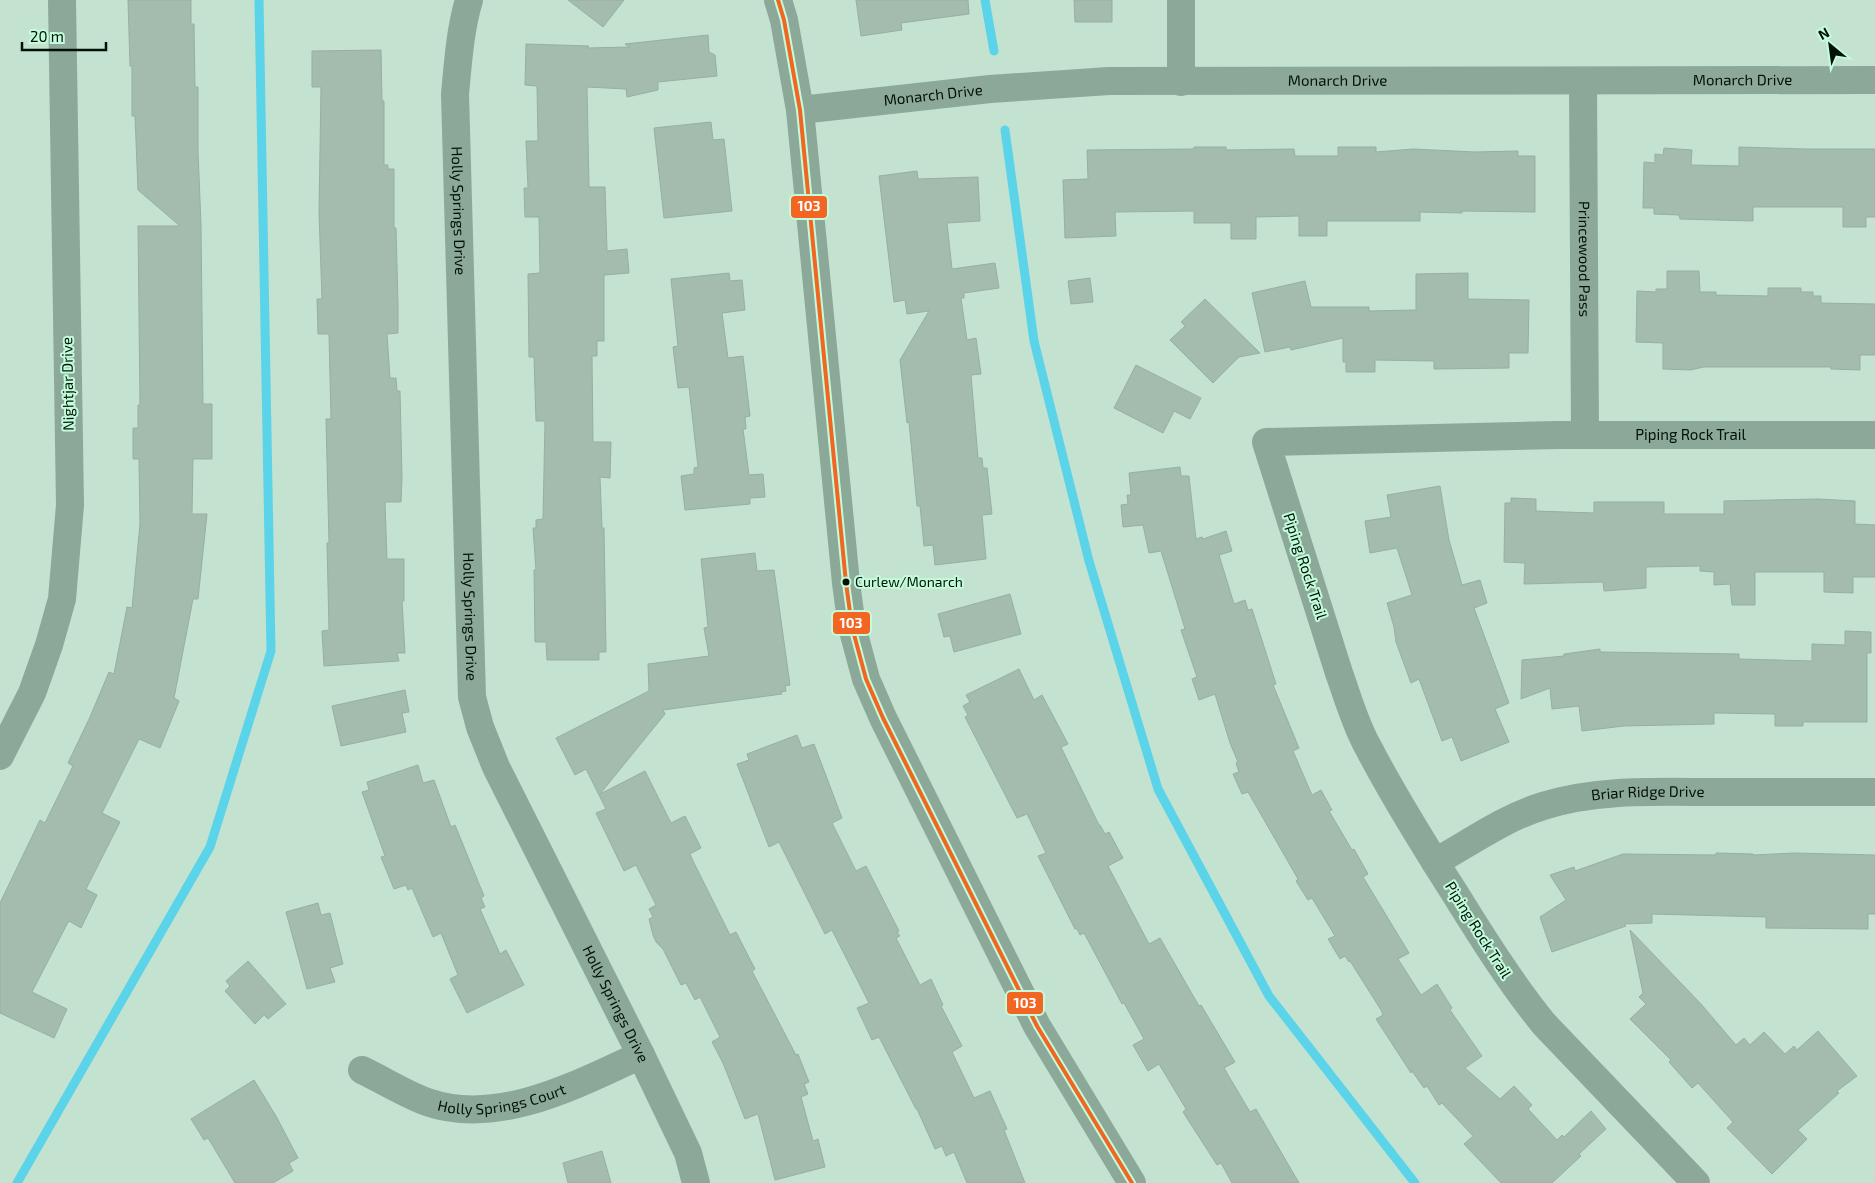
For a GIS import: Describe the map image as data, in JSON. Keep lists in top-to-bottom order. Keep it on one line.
{"streets":{"street":["Monarch Drive","Holly Springs Drive","Princewood Pass","Nightjar Drive","Piping Rock Trail","Briar Ridge Drive","Holly Springs Court"]},"crossings":[["Monarch Drive","Princewood Pass"],["Holly Springs Drive","Holly Springs Court"],["Princewood Pass","Piping Rock Trail"],["Piping Rock Trail","Briar Ridge Drive"]],"places":["Curlew/Monarch"],"lines":["transit line 103"],"scale_bar":"20 m","north":"top left"}
